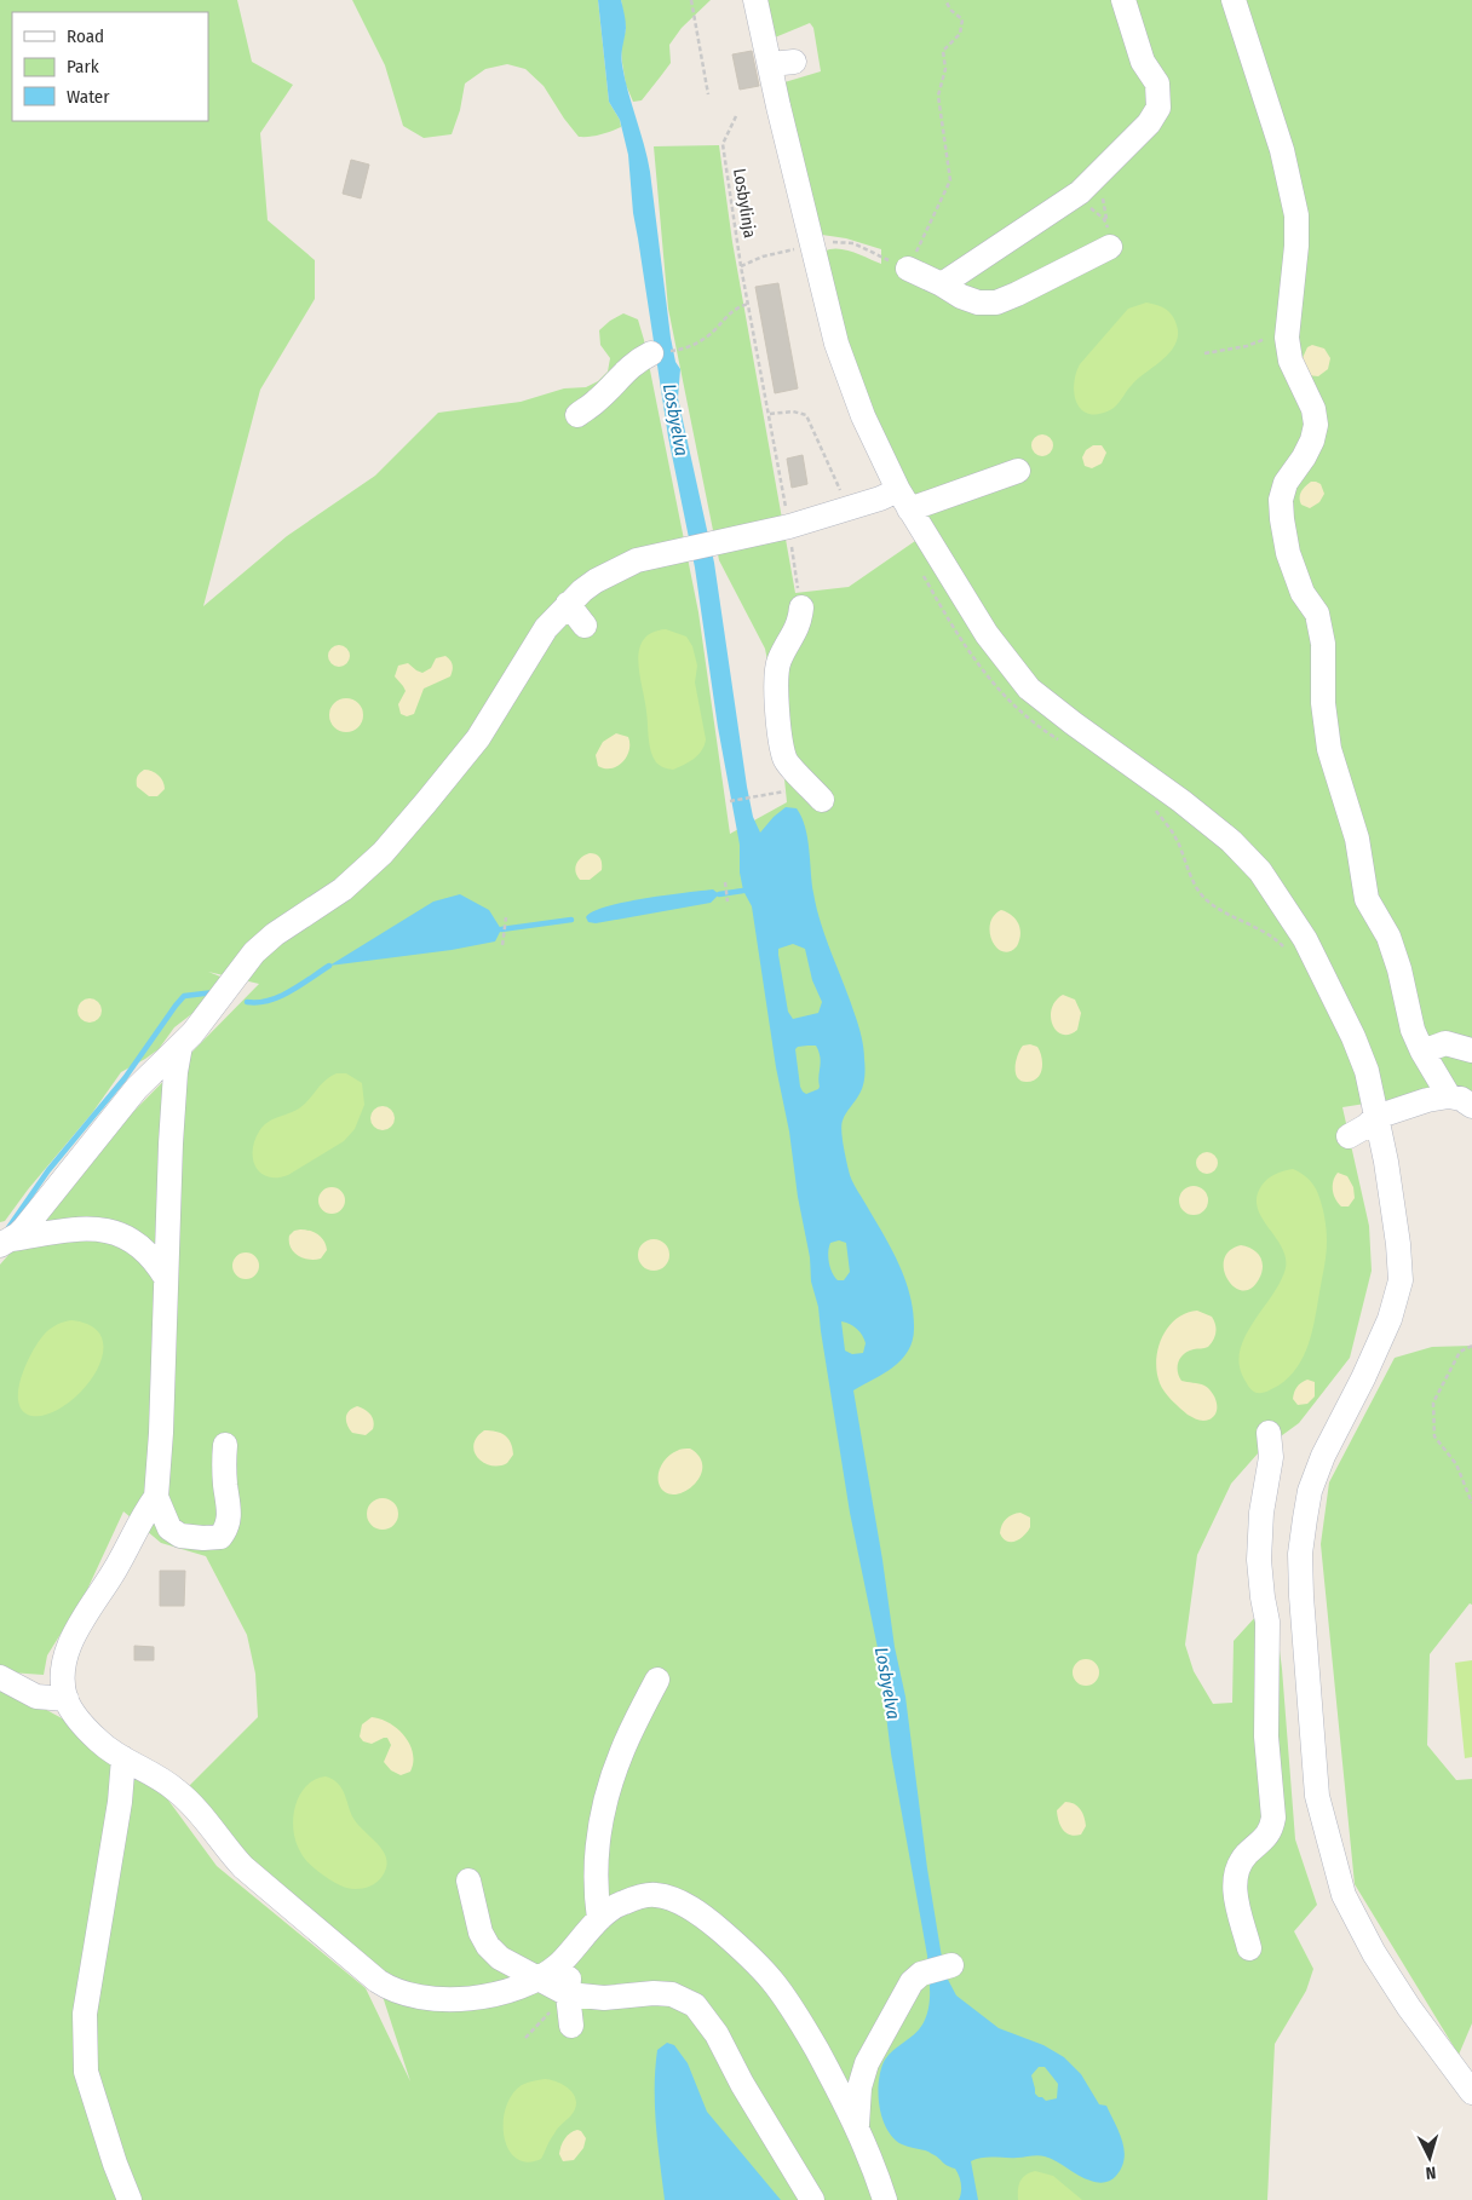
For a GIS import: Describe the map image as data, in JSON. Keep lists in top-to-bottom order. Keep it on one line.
{"streets":{"path":["Losbylinja"]},"water":["Losbyelva"],"legend":["Road","Park","Water"],"north":"bottom"}
